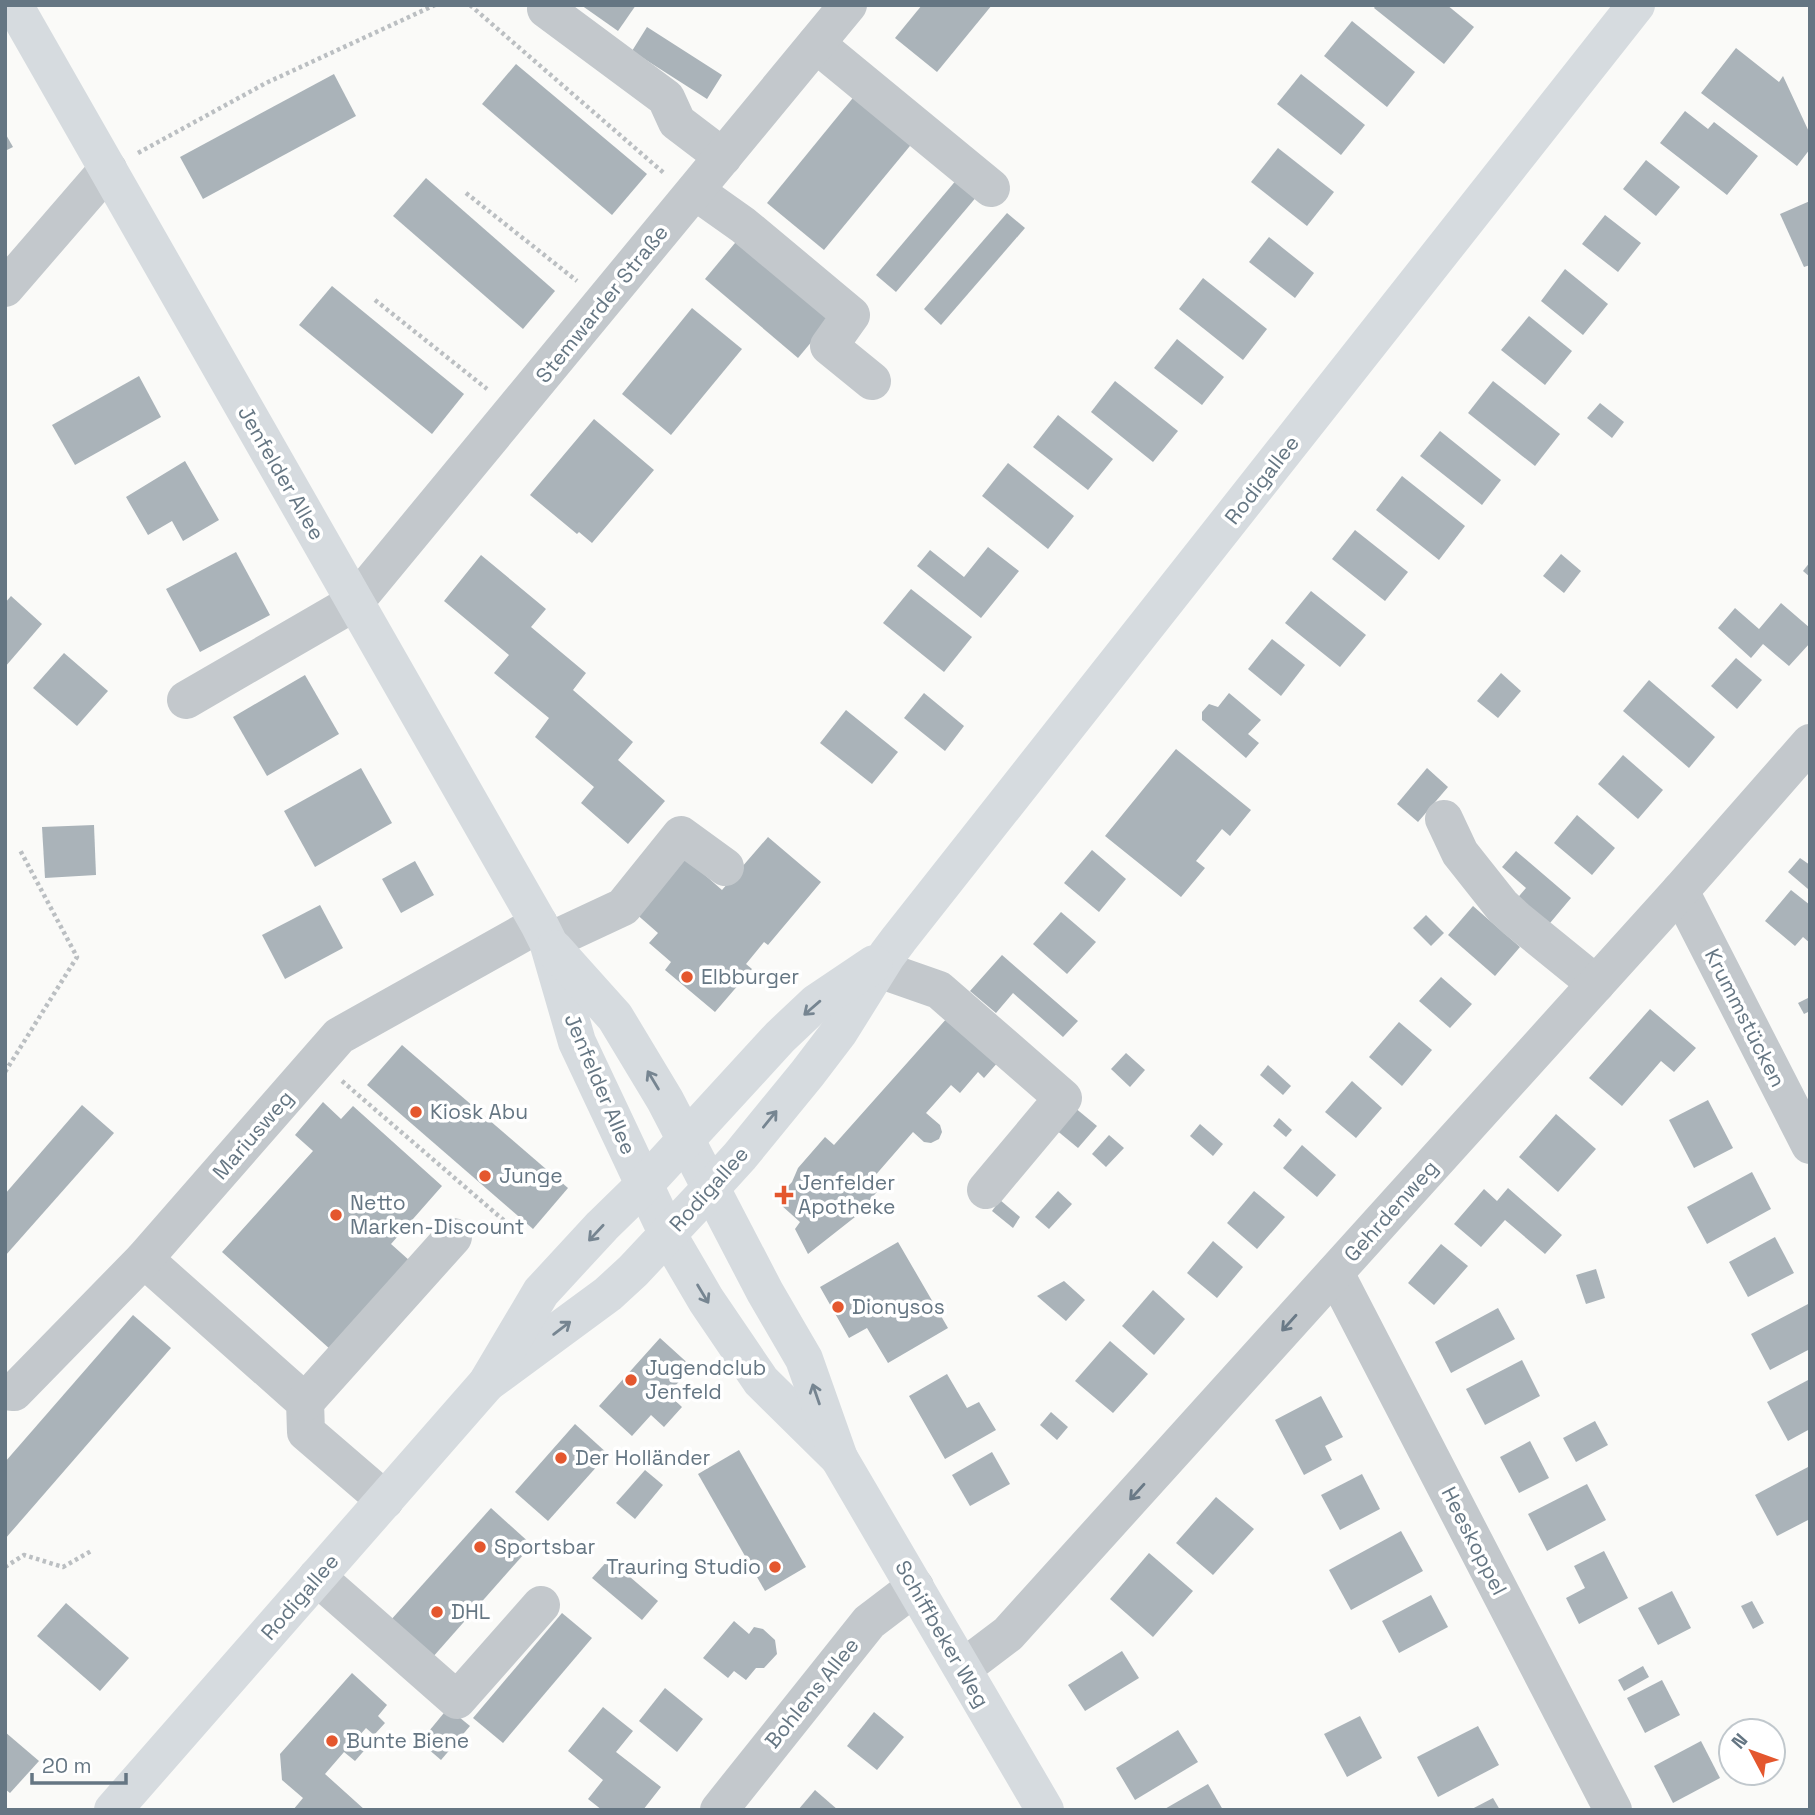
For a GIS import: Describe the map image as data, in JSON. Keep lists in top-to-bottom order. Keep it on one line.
{"streets":{"main road":["Jenfelder Allee","Rodigallee","Schiffbeker Weg"],"street":["Stemwarder Straße","Krummstücken","Mariusweg","Gehrdenweg","Heeskoppel","Bohlens Allee"]},"crossings":[["Stemwarder Straße","Jenfelder Allee"],["Jenfelder Allee","Rodigallee"],["Jenfelder Allee","Mariusweg"],["Jenfelder Allee","Schiffbeker Weg"],["Rodigallee","Schiffbeker Weg"],["Krummstücken","Gehrdenweg"],["Gehrdenweg","Heeskoppel"],["Gehrdenweg","Schiffbeker Weg"],["Schiffbeker Weg","Bohlens Allee"]],"one_way":["Gehrdenweg"],"places":{"other":["Elbburger","Kiosk Abu","Junge","Netto Marken-Discount","Dionysos","Jugendclub Jenfeld","Der Holländer","Sportsbar","Trauring Studio","DHL","Bunte Biene"],"health":["Jenfelder Apotheke"]},"scale_bar":"20 m","north":"top left"}
